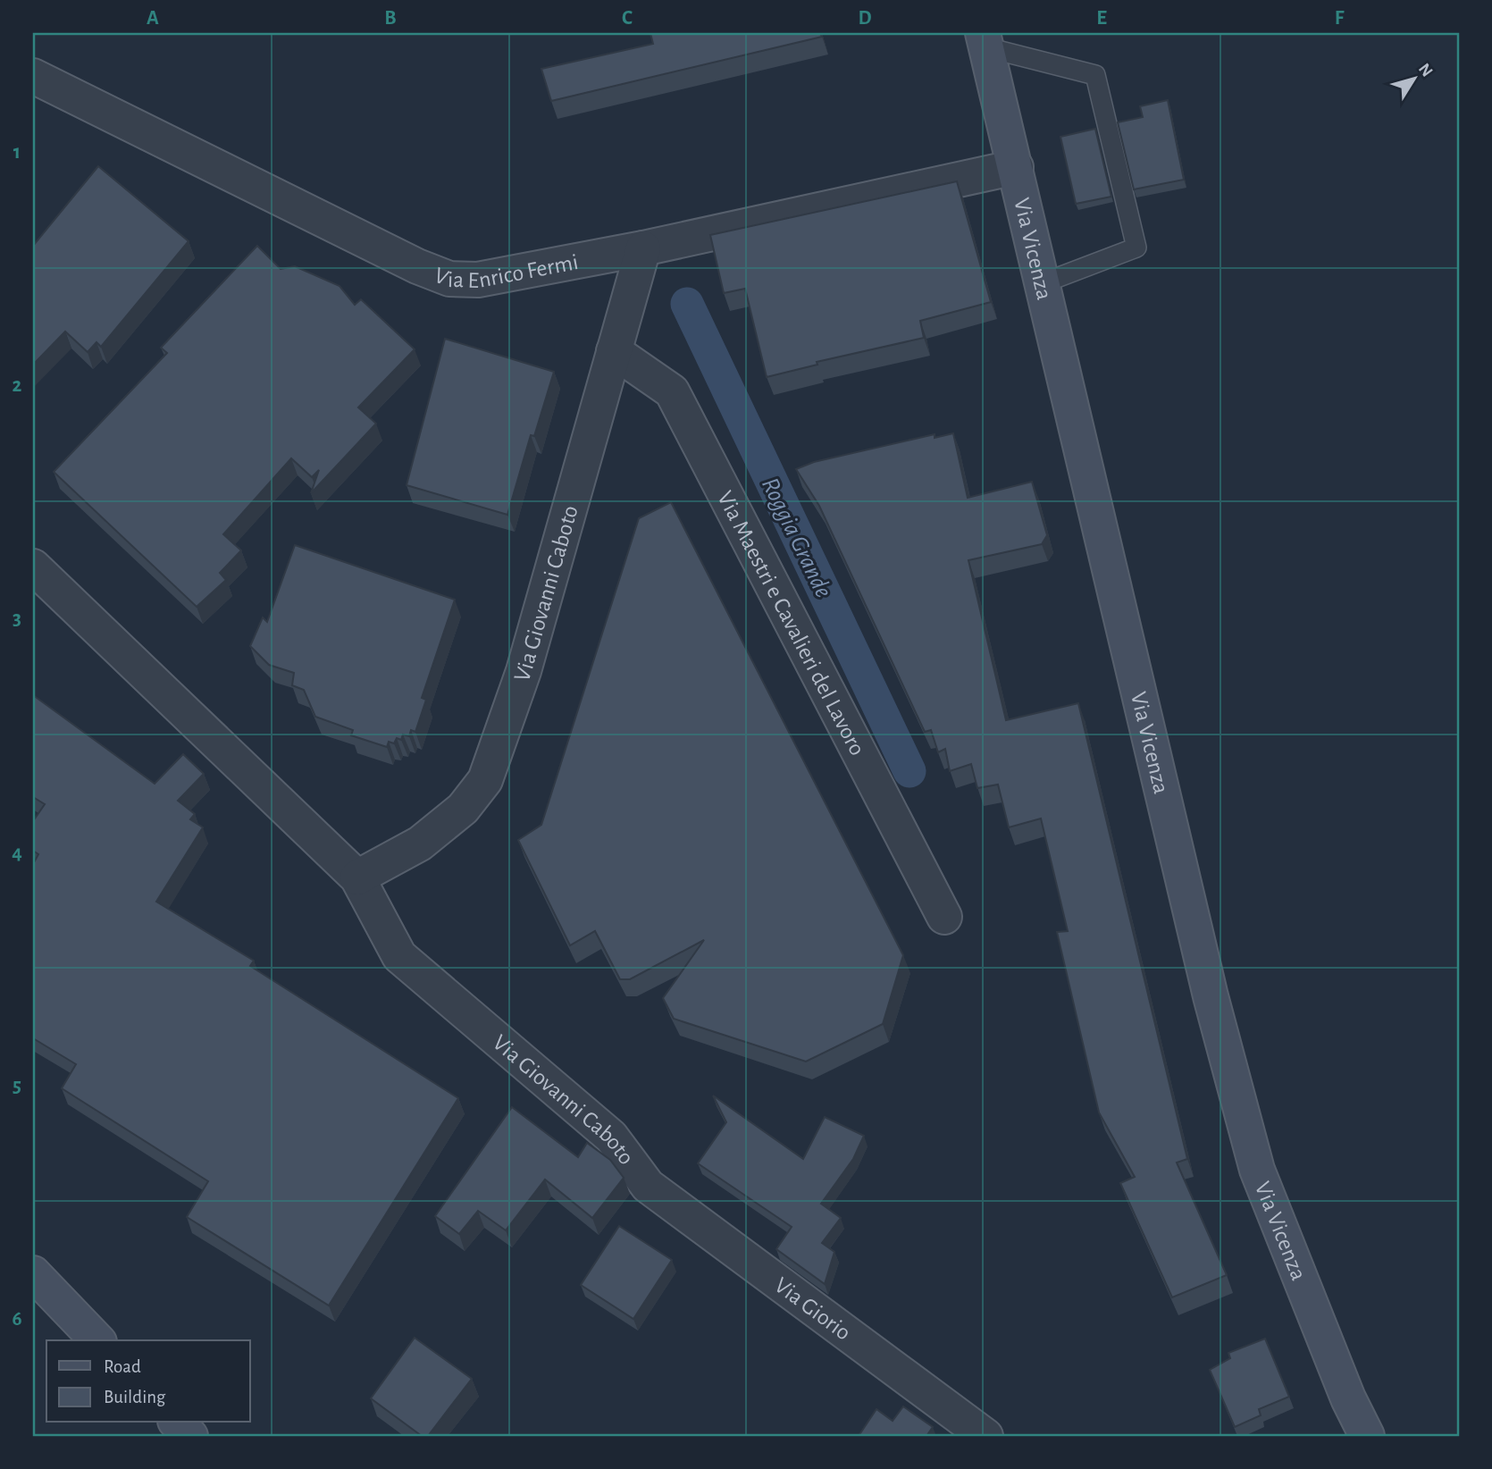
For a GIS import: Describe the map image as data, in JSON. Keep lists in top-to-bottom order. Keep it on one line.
{"streets":{"street":["Via Vicenza","Via Enrico Fermi","Via Giovanni Caboto","Via Maestri e Cavalieri del Lavoro","Via Giorio"]},"crossings":[["Via Vicenza","Via Enrico Fermi"],["Via Enrico Fermi","Via Giovanni Caboto"],["Via Giovanni Caboto","Via Maestri e Cavalieri del Lavoro"],["Via Giovanni Caboto","Via Giorio"]],"water":["Roggia Grande"],"legend":["Road","Building"],"north":"top right","grid":{"columns":["A","B","C","D","E","F"],"rows":["1","2","3","4","5","6"]}}
